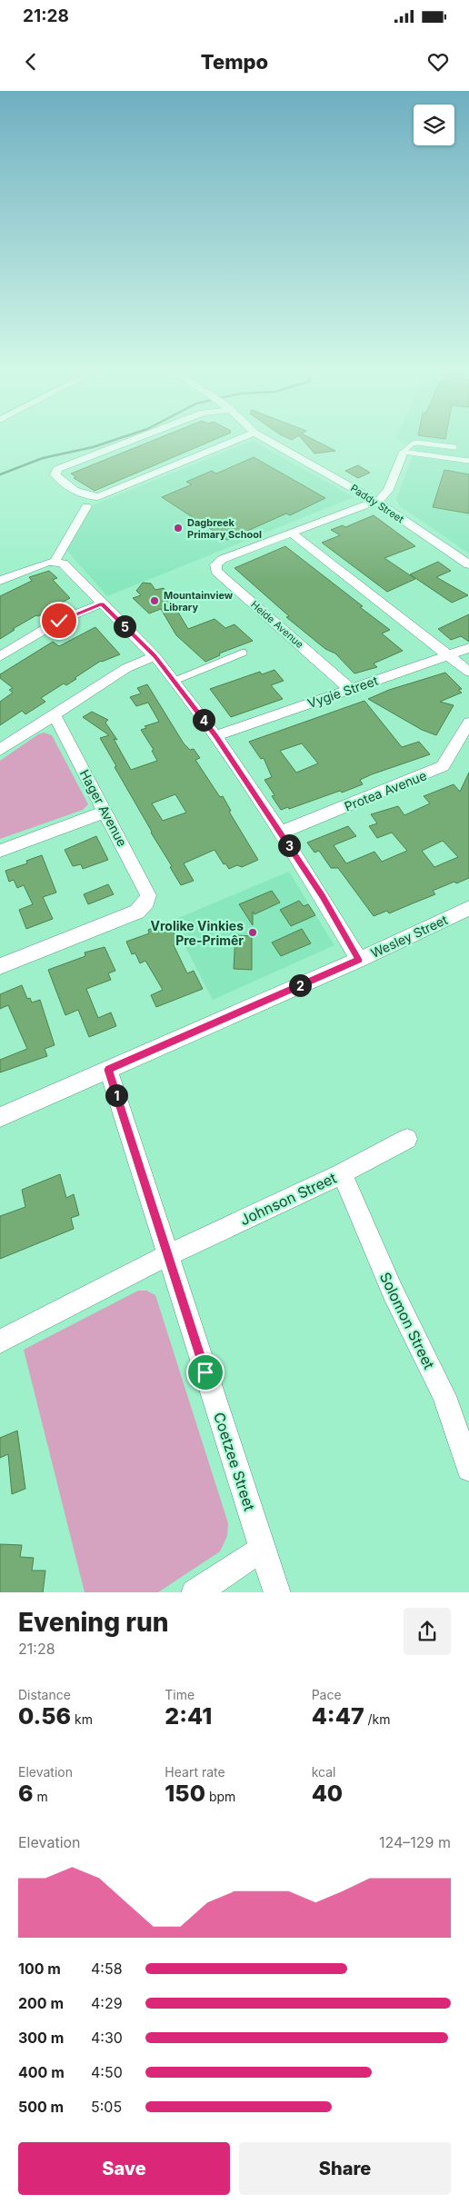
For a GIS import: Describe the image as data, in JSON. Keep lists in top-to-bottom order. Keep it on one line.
{"streets":{"street":["Paddy Street","Heide Avenue","Vygie Street","Protea Avenue","Hager Avenue","Wesley Street","Johnson Street","Solomon Street","Coetzee Street"]},"crossings":[["Paddy Street","Heide Avenue"],["Heide Avenue","Vygie Street"],["Wesley Street","Coetzee Street"],["Johnson Street","Solomon Street"],["Johnson Street","Coetzee Street"]],"places":["Dagbreek Primary School","Mountainview Library","Vrolike Vinkies Pre-Primêr"],"page":{"status":"21:28","header":"Tempo","pins":["5","4","3","2","1"],"heading":["Evening run","21:28"],"stats":[["Distance","0.56 km"],["Time","2:41"],["Pace","4:47 /km"],["Elevation","6 m"],["Heart rate","150 bpm"],["kcal","40"]],"chart":["Elevation","124–129 m"],"list":[{"name":"100 m","note":"4:58"},{"name":"200 m","note":"4:29"},{"name":"300 m","note":"4:30"},{"name":"400 m","note":"4:50"},{"name":"500 m","note":"5:05"}],"buttons":["Save","Share"]}}
